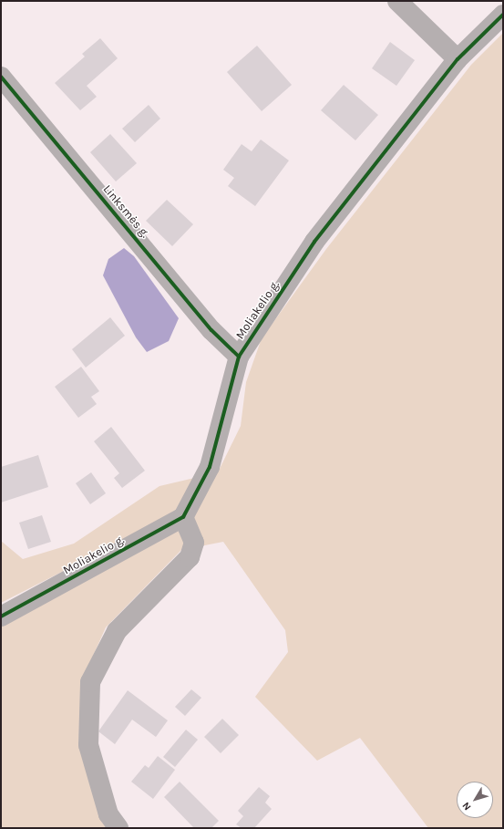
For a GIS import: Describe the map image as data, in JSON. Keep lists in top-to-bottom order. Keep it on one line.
{"streets":{"street":["Linksmės g.","Moliakelio g."]},"crossings":[["Linksmės g.","Moliakelio g."]],"north":"bottom left"}
